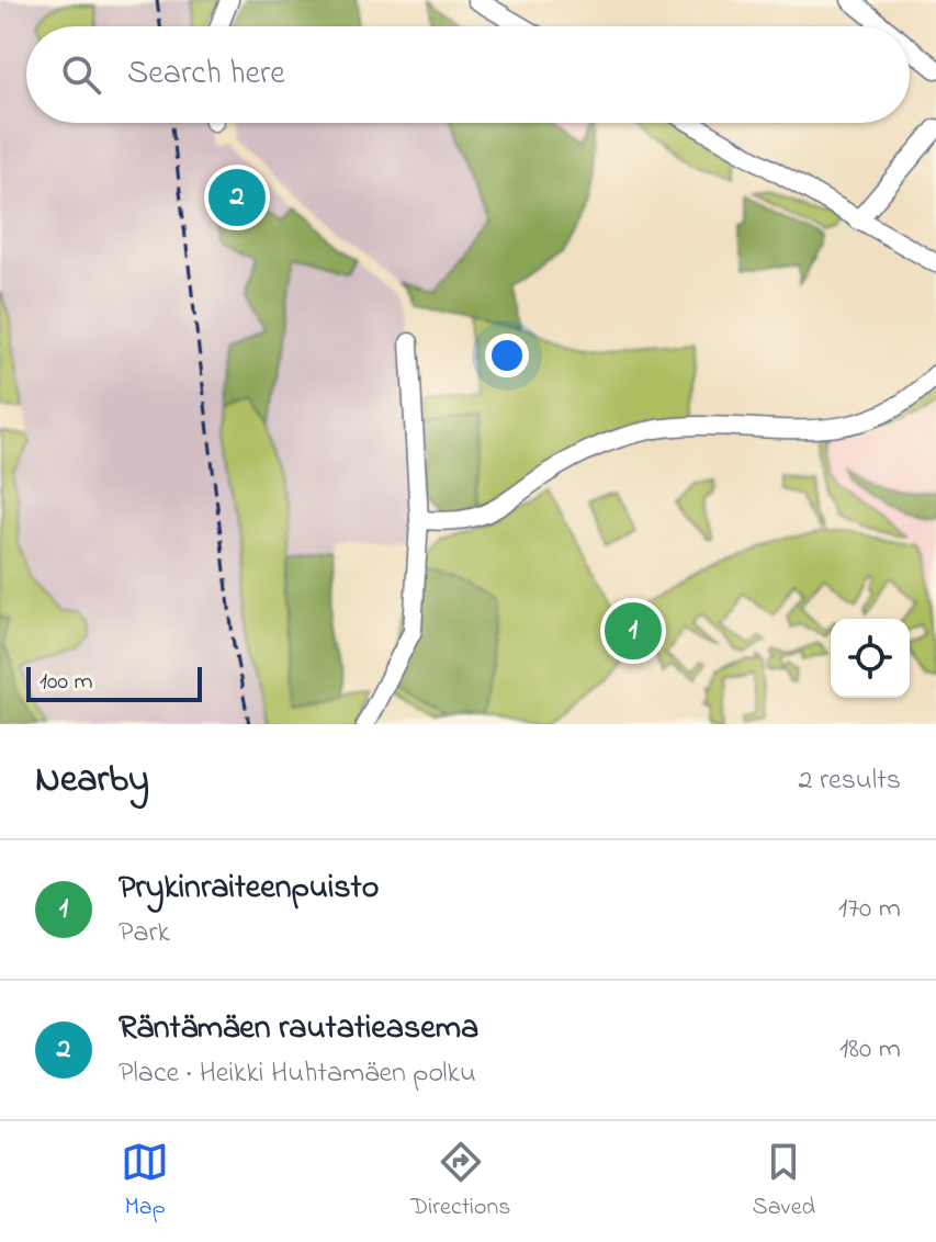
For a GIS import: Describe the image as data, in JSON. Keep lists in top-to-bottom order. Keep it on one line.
{"scale_bar":"100 m","page":{"search":"Search here","pins":["2","1"],"scale":"100 m","heading":["Nearby","2 results"],"list":[{"mark":"1","name":"Prykinraiteenpuisto","note":"Park","value":"170 m"},{"mark":"2","name":"Räntämäen rautatieasema","note":"Place · Heikki Huhtamäen polku","value":"180 m"}],"nav":["Map","Directions","Saved"]}}
